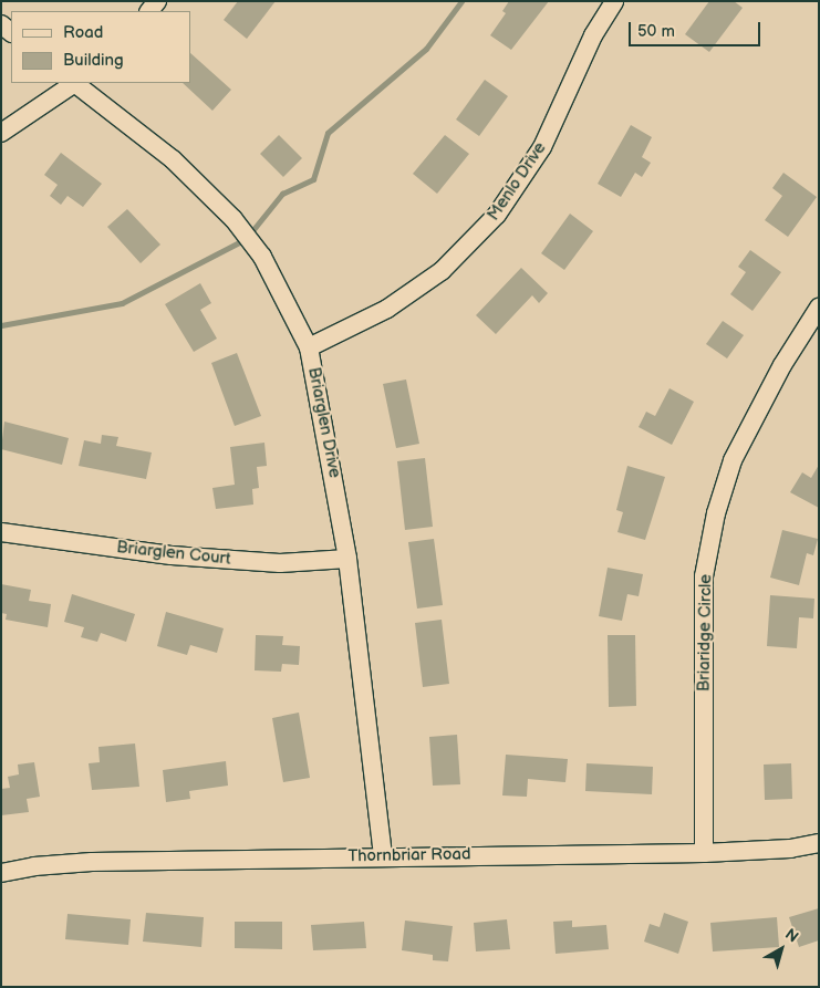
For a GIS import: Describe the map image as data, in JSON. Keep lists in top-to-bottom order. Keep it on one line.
{"streets":{"street":["Menlo Drive","Briarglen Drive","Briarglen Court","Briaridge Circle","Thornbriar Road"]},"crossings":[["Menlo Drive","Briarglen Drive"],["Briarglen Drive","Briarglen Court"],["Briarglen Drive","Thornbriar Road"],["Briaridge Circle","Thornbriar Road"]],"legend":["Road","Building"],"scale_bar":"50 m","north":"top right"}
